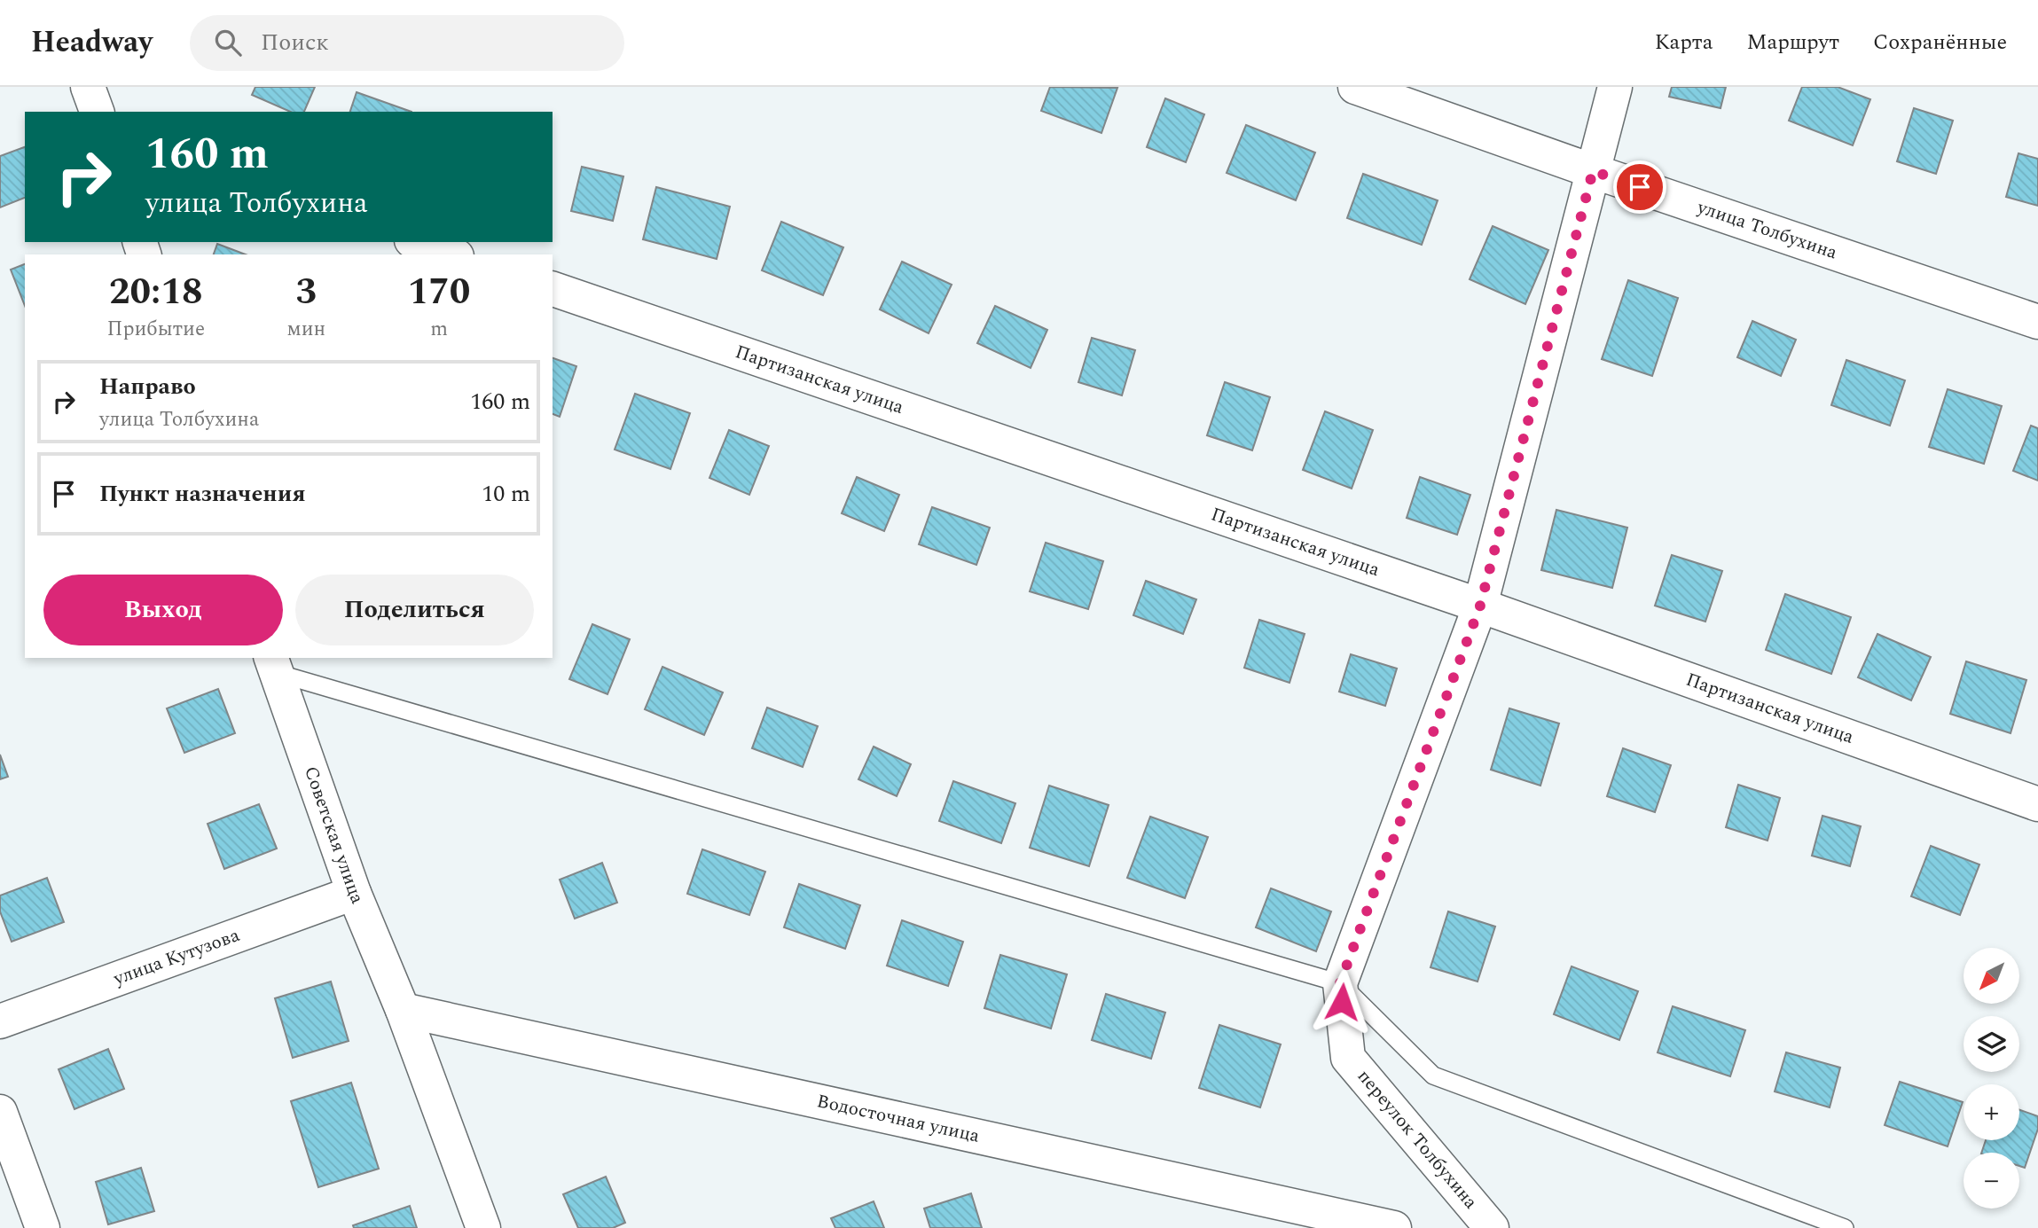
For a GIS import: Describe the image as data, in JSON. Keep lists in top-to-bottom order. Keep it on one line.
{"streets":{"street":["улица Толбухина","Партизанская улица","Советская улица","улица Кутузова","Водосточная улица","переулок Толбухина"]},"crossings":[["улица Толбухина","переулок Толбухина"],["Партизанская улица","переулок Толбухина"],["Советская улица","улица Кутузова"],["Советская улица","Водосточная улица"]],"north":"bottom left","page":{"header":"Headway","search":"Поиск","nav":["Карта","Маршрут","Сохранённые"],"turn":["160 m","улица Толбухина"],"eta":["20:18","Прибытие","3","мин","170","m"],"list":[{"name":"Направо","note":"улица Толбухина","value":"160 m"},{"name":"Пункт назначения","value":"10 m"}],"buttons":["Выход","Поделиться"],"map_buttons":["+","−"]}}
